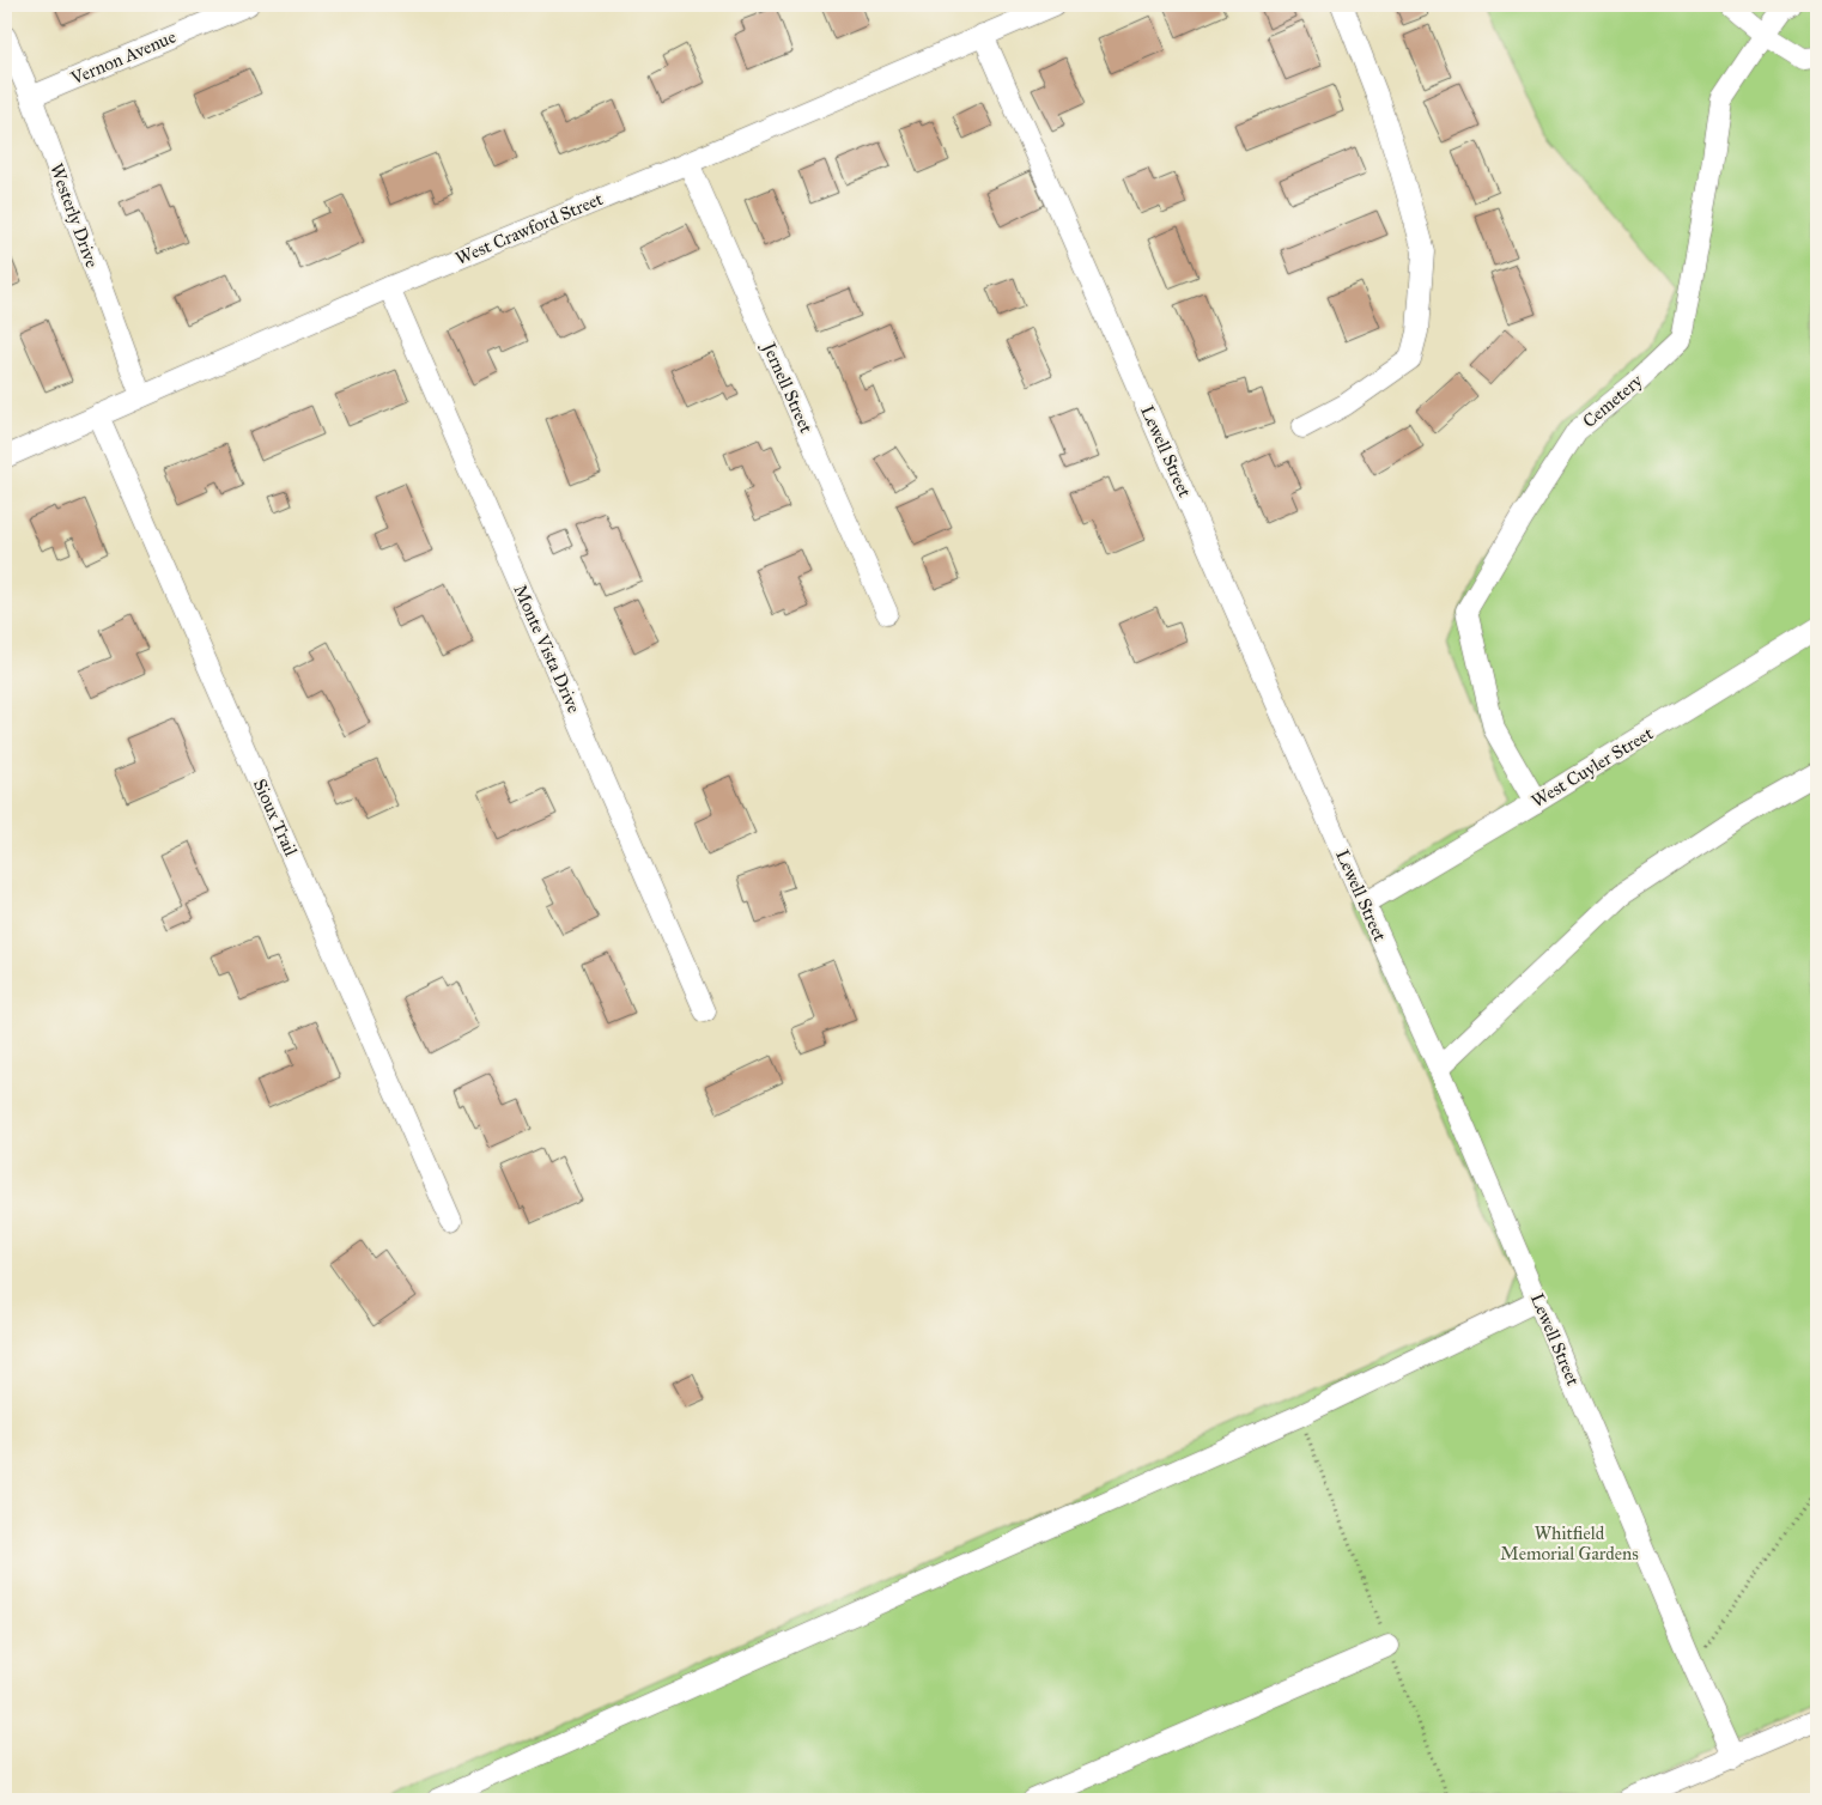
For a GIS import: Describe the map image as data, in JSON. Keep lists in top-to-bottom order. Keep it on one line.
{"streets":{"street":["Vernon Avenue","Westerly Drive","West Crawford Street","Jernell Street","Cemetery","Lewell Street","Monte Vista Drive","West Cuyler Street","Sioux Trail"]},"crossings":[["Vernon Avenue","Westerly Drive"],["Westerly Drive","West Crawford Street"],["West Crawford Street","Jernell Street"],["West Crawford Street","Lewell Street"],["West Crawford Street","Monte Vista Drive"],["West Crawford Street","Sioux Trail"],["Cemetery","West Cuyler Street"],["Lewell Street","West Cuyler Street"]],"parks":["Whitfield Memorial Gardens"]}
